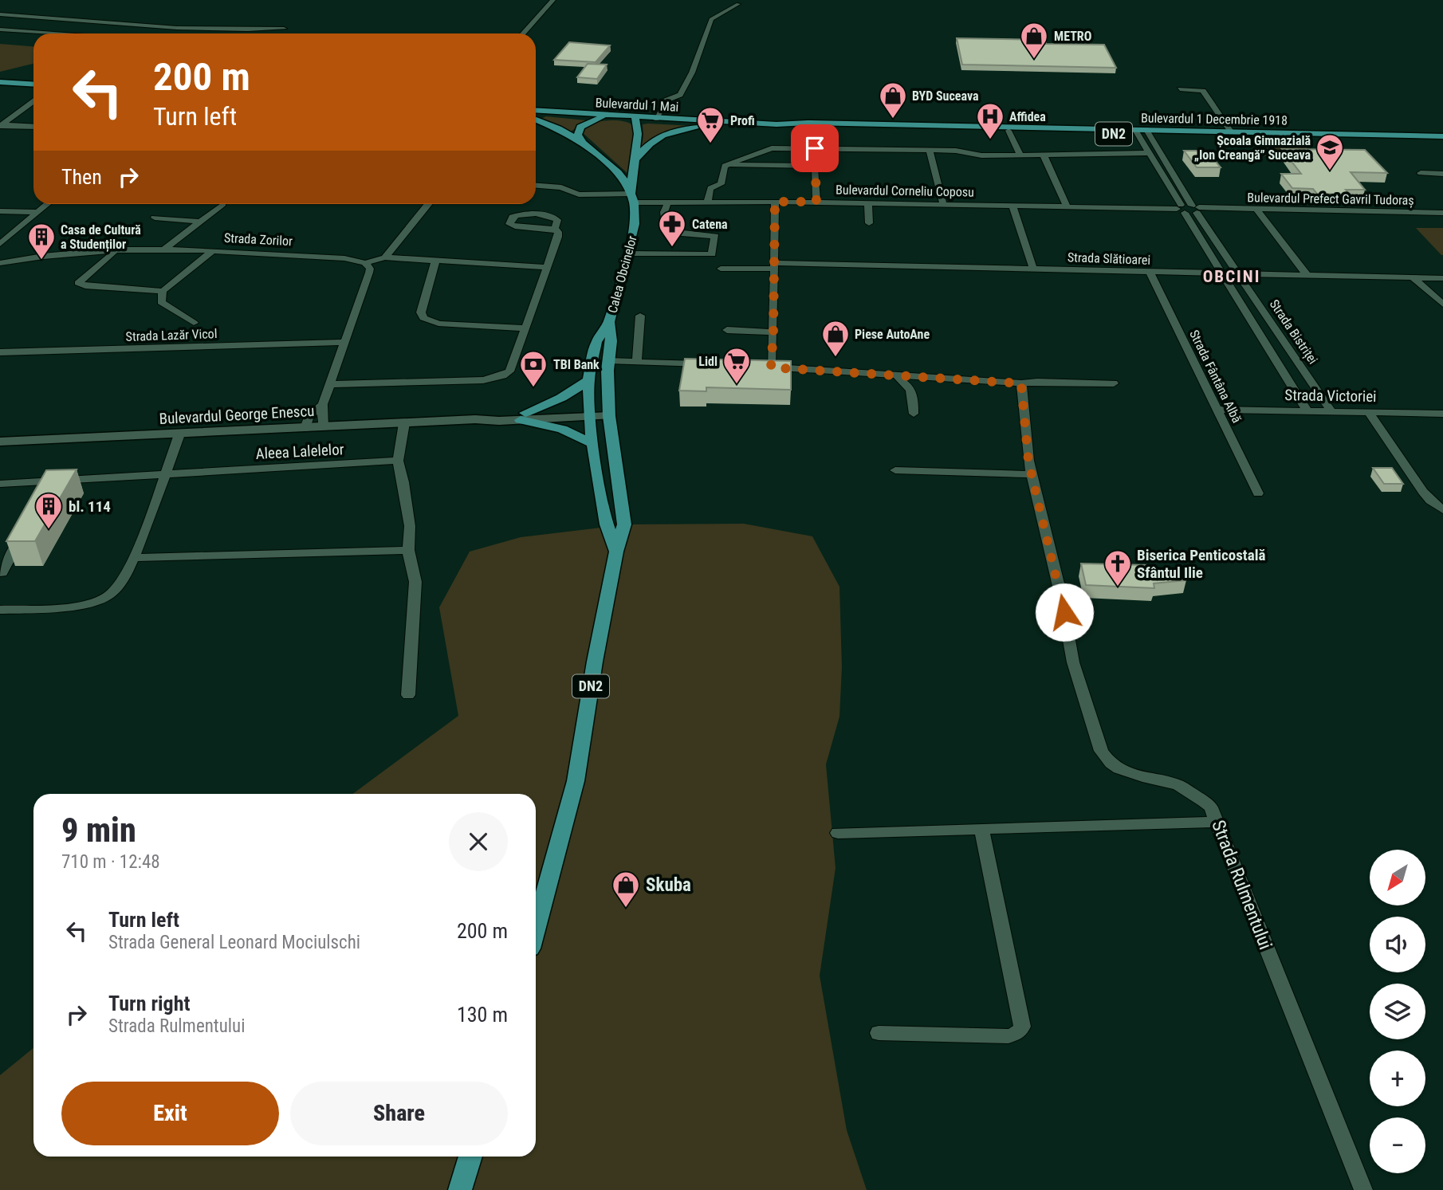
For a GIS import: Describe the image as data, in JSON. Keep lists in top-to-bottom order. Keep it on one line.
{"streets":{"main road":["Bulevardul 1 Mai","Bulevardul 1 Decembrie 1918","DN2","Calea Obcinelor","Bulevardul George Enescu"],"street":["Bulevardul Corneliu Coposu","Bulevardul Prefect Gavril Tudoraș","Strada Zorilor","Strada Slătioarei","Strada Bistriței","Strada Lazăr Vicol","Strada Fântâna Albă","Strada Victoriei","Aleea Lalelelor","Strada Rulmentului"]},"crossings":[["Bulevardul 1 Mai","Bulevardul 1 Decembrie 1918"],["Bulevardul 1 Mai","DN2"],["Bulevardul 1 Mai","Calea Obcinelor"],["Bulevardul 1 Decembrie 1918","DN2"],["Bulevardul 1 Decembrie 1918","Strada Bistriței"],["DN2","Calea Obcinelor"],["DN2","Bulevardul George Enescu"],["Bulevardul Corneliu Coposu","Bulevardul Prefect Gavril Tudoraș"],["Bulevardul Corneliu Coposu","Calea Obcinelor"],["Bulevardul Corneliu Coposu","Strada Bistriței"],["Bulevardul Prefect Gavril Tudoraș","Strada Bistriței"],["Strada Slătioarei","Strada Bistriței"],["Strada Slătioarei","Strada Fântâna Albă"],["Calea Obcinelor","Bulevardul George Enescu"],["Strada Bistriței","Strada Victoriei"],["Strada Fântâna Albă","Strada Victoriei"]],"districts":["OBCINI"],"places":{"shop":["METRO","BYD Suceava","Piese AutoAne","Skuba"],"hospital":["Affidea"],"supermarket":["Profi","Lidl"],"school or university":["Școala Gimnazială „Ion Creangă” Suceava"],"pharmacy":["Catena"],"building":["Casa de Cultură a Studenților","bl. 114"],"bank":["TBI Bank"],"church":["Biserica Penticostală Sfântul Ilie"]},"north":"bottom left","page":{"turn":["200 m","Turn left"],"then":"Then","heading":["9 min","710 m · 12:48"],"map_buttons":["+","−"],"list":[{"name":"Turn left","note":"Strada General Leonard Mociulschi","value":"200 m"},{"name":"Turn right","note":"Strada Rulmentului","value":"130 m"}],"buttons":["Exit","Share"]}}
